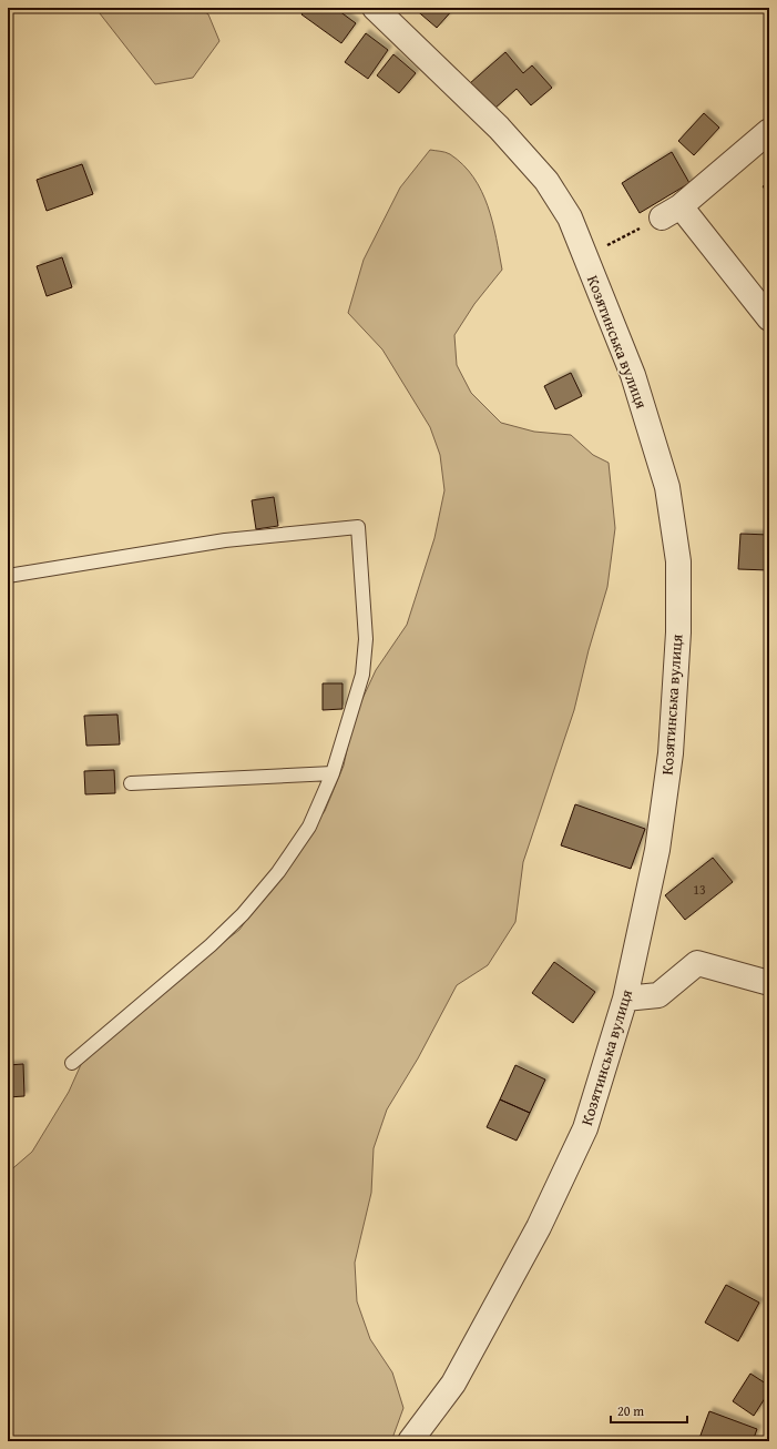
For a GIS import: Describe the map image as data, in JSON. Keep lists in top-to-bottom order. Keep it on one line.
{"streets":{"street":["Козятинська вулиця"]},"house_numbers":["13"],"scale_bar":"20 m"}
